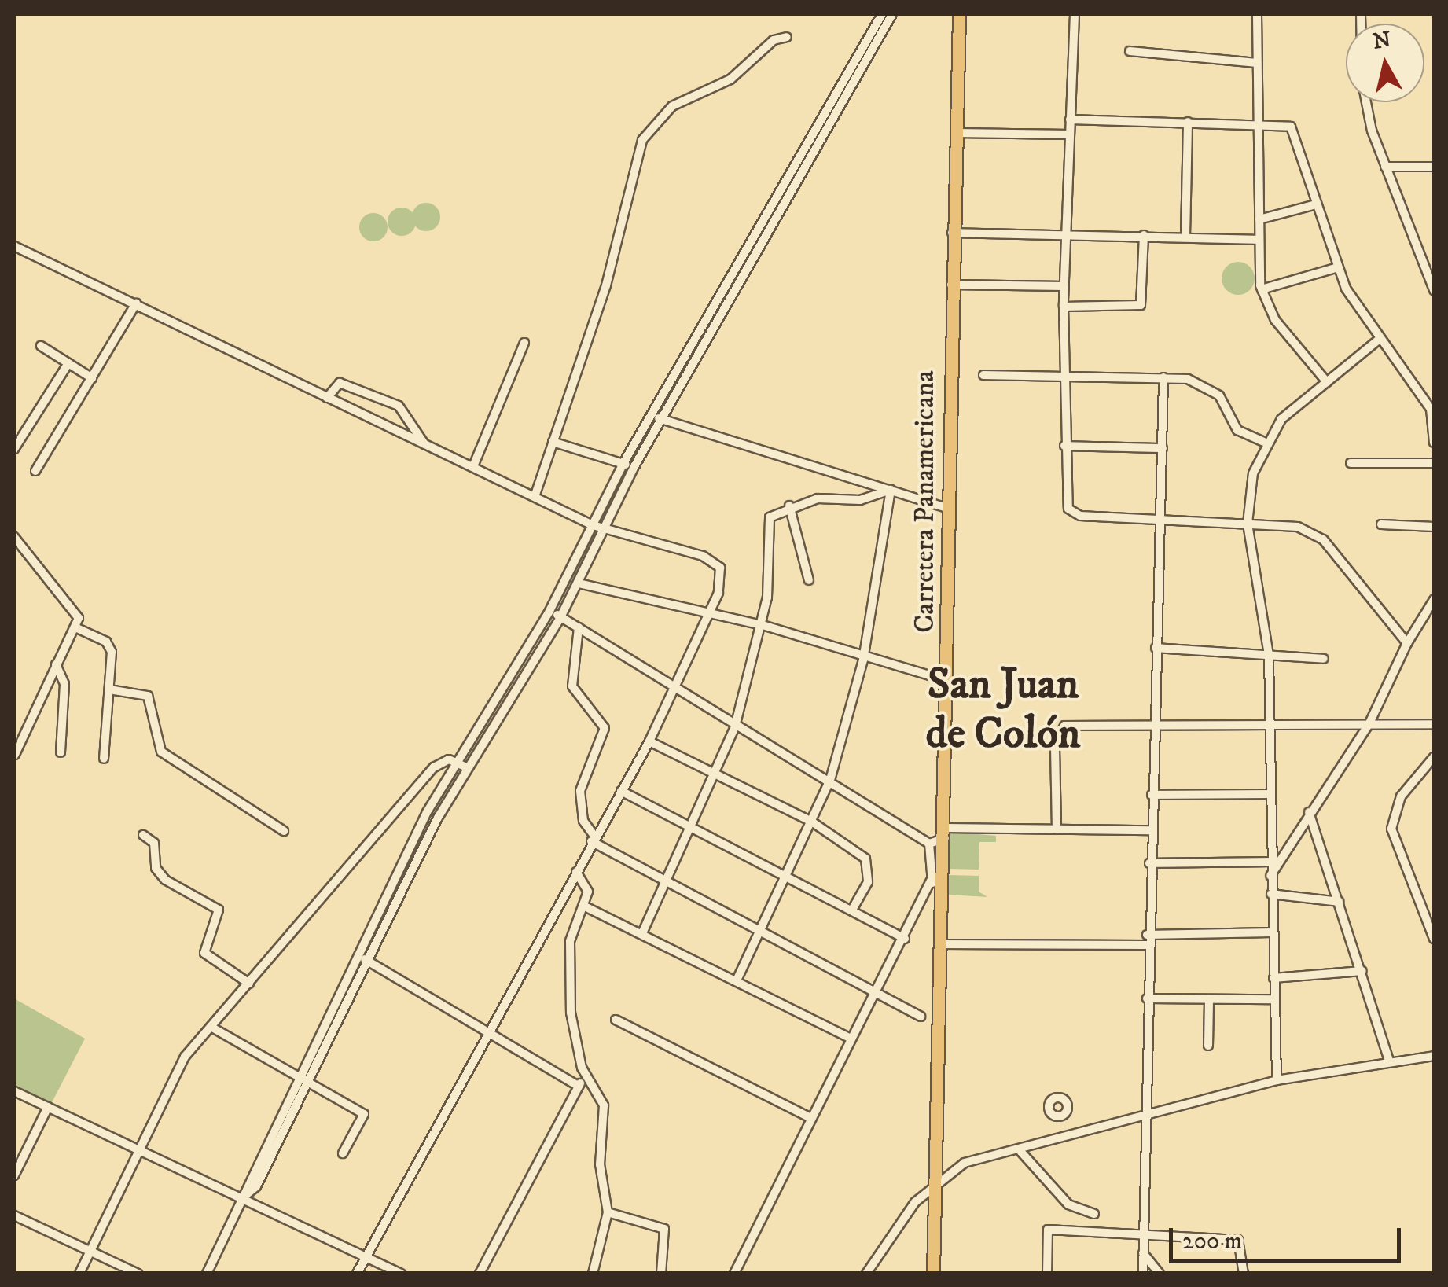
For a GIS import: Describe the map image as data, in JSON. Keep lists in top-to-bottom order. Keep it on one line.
{"streets":{"main road":["Carretera Panamericana"]},"districts":["San Juan de Colón"],"scale_bar":"200 m","north":"top"}
